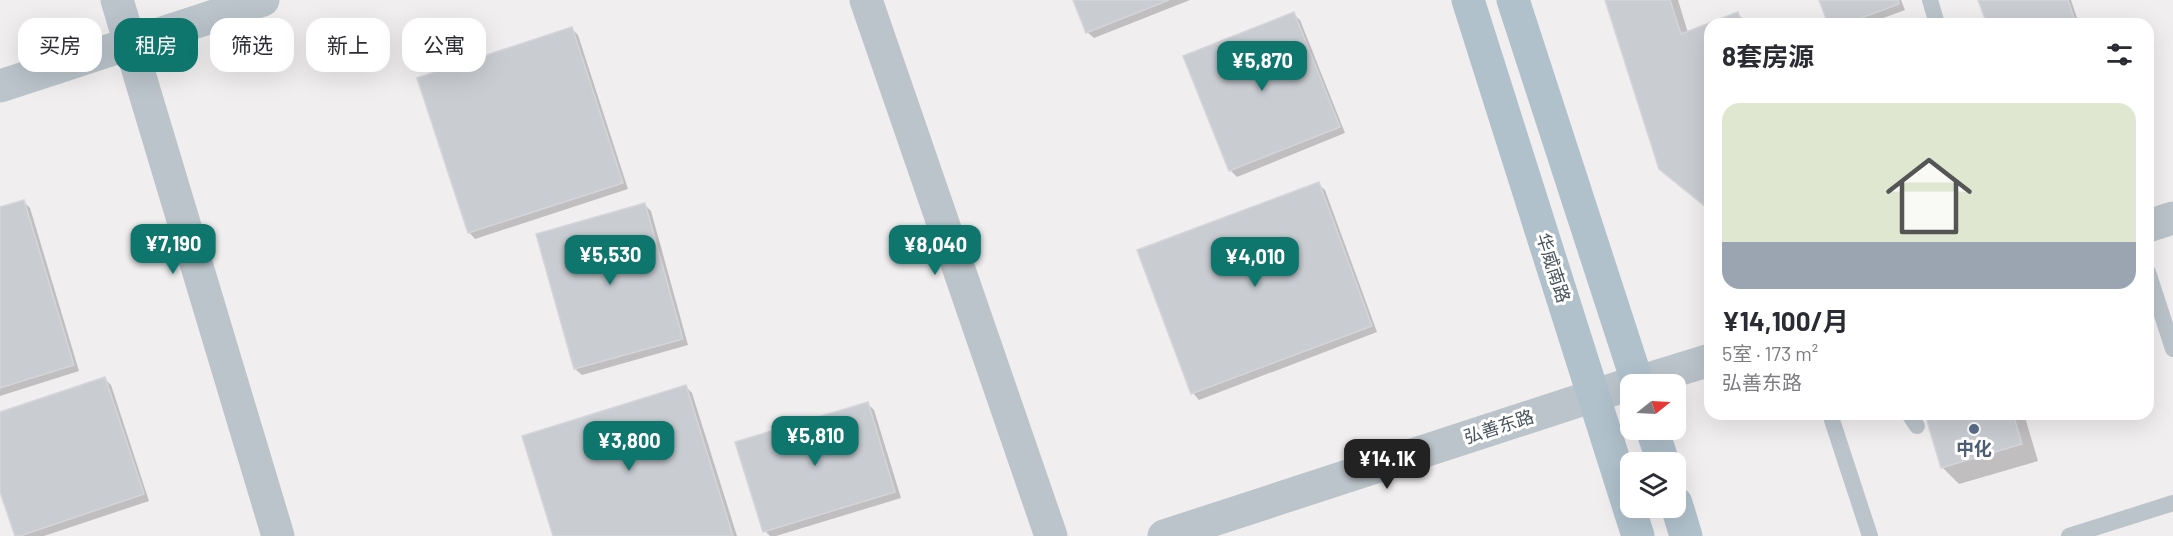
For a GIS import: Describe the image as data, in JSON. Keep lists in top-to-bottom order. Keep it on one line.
{"streets":{"main road":["华威南路"],"street":["弘善东路"]},"crossings":[["华威南路","弘善东路"]],"places":["中化"],"north":"right","page":{"chip":["买房","租房","筛选","新上","公寓"],"heading":"8套房源","price":["¥5,870","¥7,190","¥8,040","¥5,530","¥4,010","¥5,810","¥3,800","¥14.1K"],"list":[{"name":"¥14,100/月","note":"5室 · 173 m² · 弘善东路"}]}}
